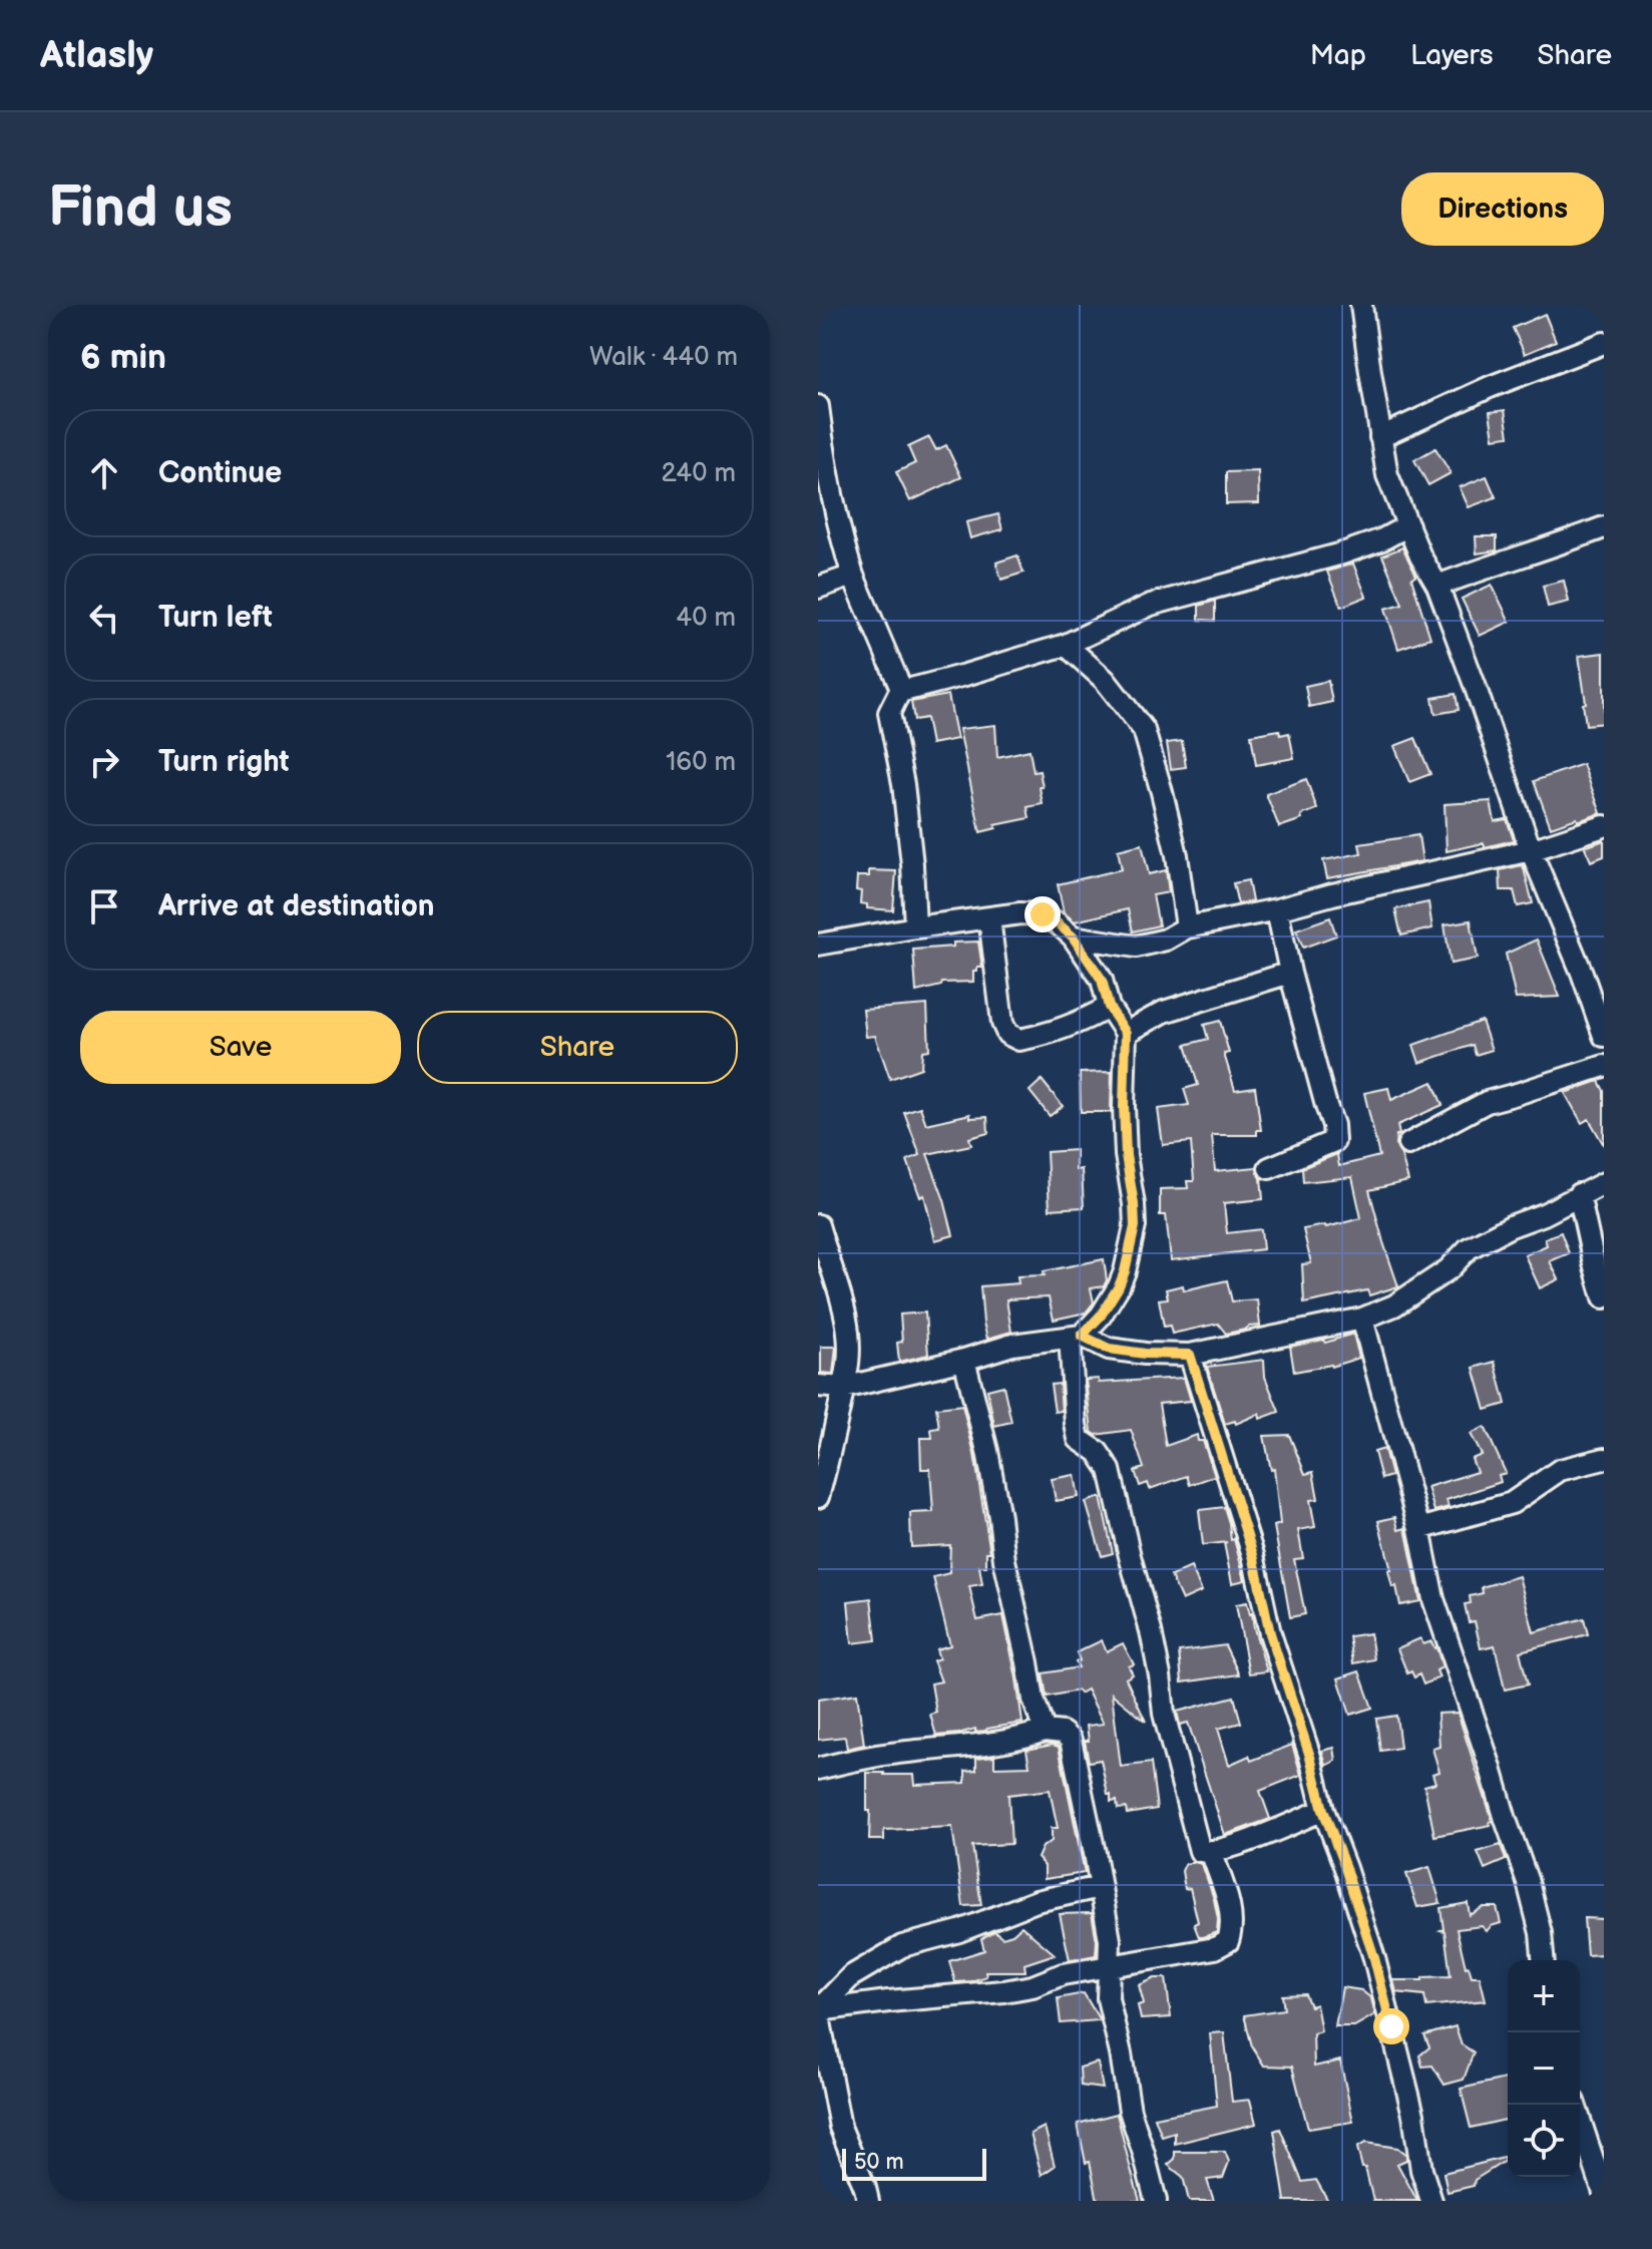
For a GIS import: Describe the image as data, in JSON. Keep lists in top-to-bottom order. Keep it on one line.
{"scale_bar":"50 m","page":{"header":"Atlasly","nav":["Map","Layers","Share"],"buttons":["Directions",["Save","Share"]],"title":"Find us","heading":["6 min","Walk · 440 m"],"list":[["Continue","240 m"],["Turn left","40 m"],["Turn right","160 m"],"Arrive at destination"],"map_buttons":["+","−"],"scale":"50 m"}}
